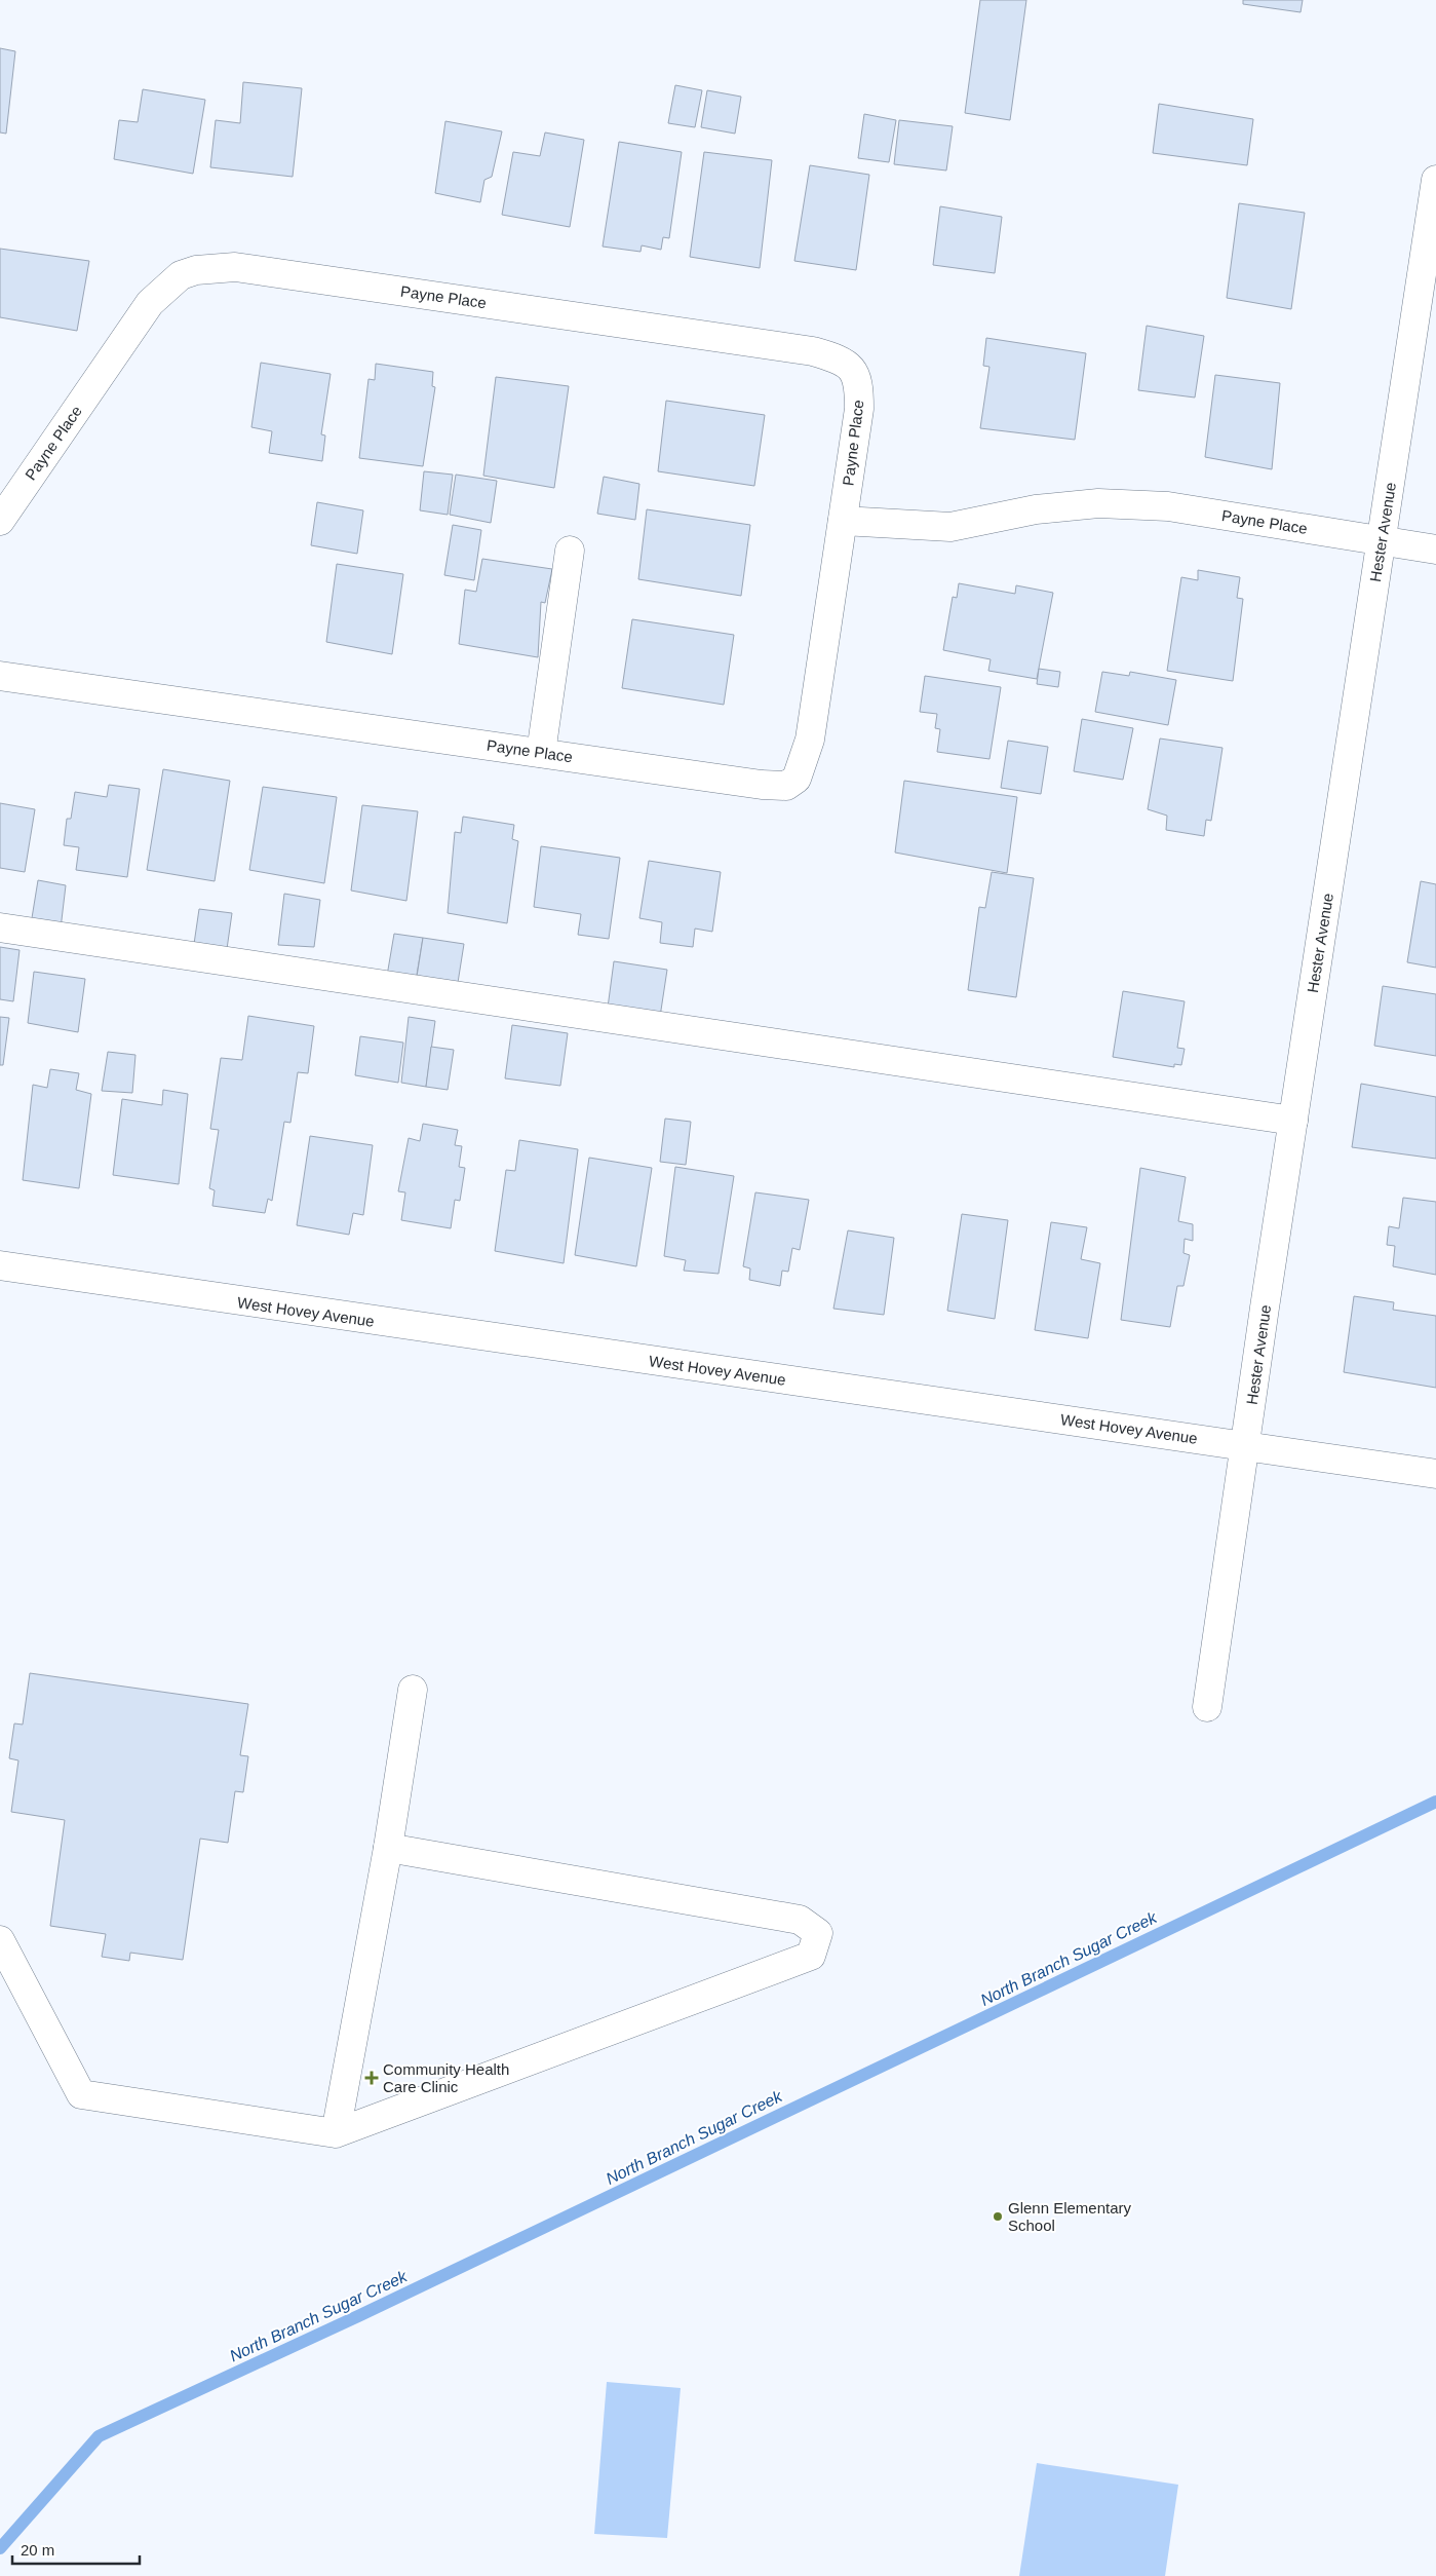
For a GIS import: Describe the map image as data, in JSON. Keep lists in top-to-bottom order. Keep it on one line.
{"streets":{"street":["Payne Place","Hester Avenue","West Hovey Avenue"]},"crossings":[["Payne Place","Hester Avenue"],["Hester Avenue","West Hovey Avenue"]],"water":["North Branch Sugar Creek"],"places":{"health":["Community Health Care Clinic"],"other":["Glenn Elementary School"]},"scale_bar":"20 m"}
